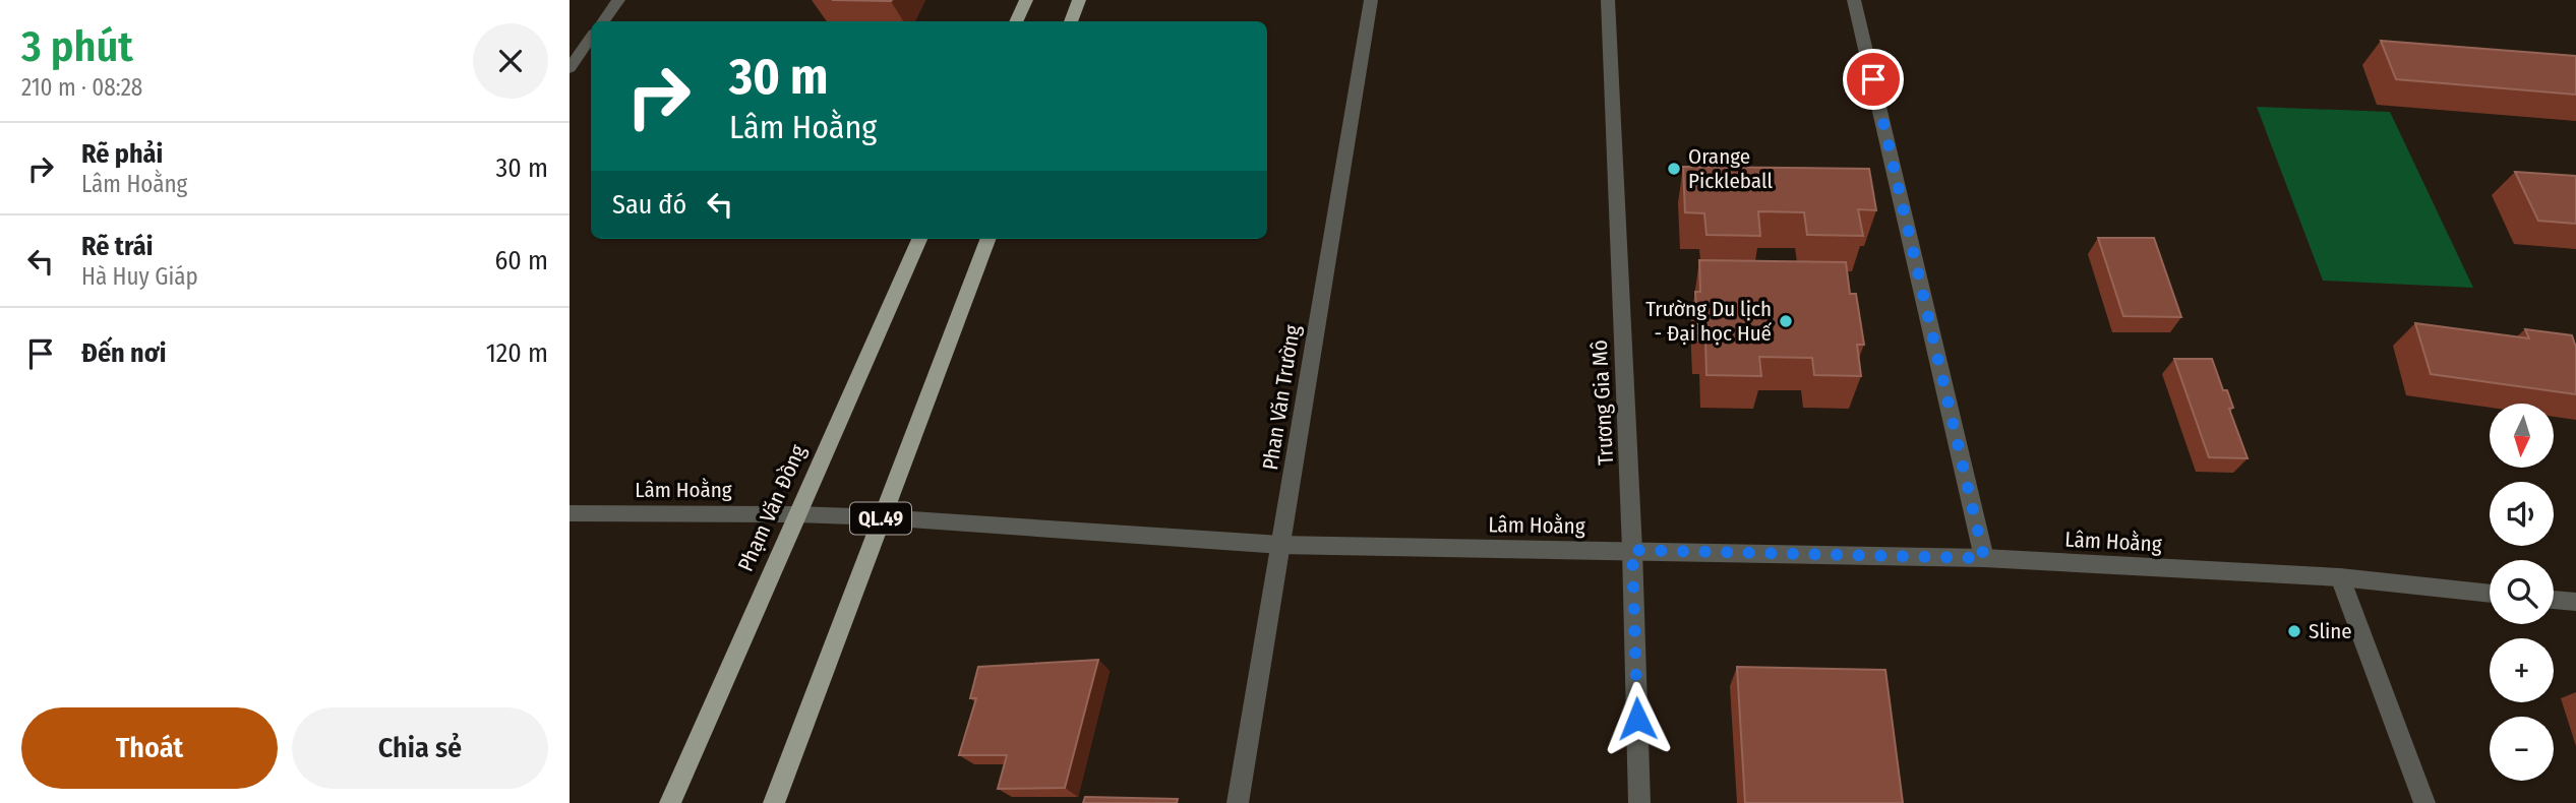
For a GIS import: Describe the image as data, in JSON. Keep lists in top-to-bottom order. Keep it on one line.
{"streets":{"main road":["Phạm Văn Đồng","QL.49"],"street":["Phan Văn Trường","Trương Gia Mô","Lâm Hoằng"]},"crossings":[["Phan Văn Trường","Lâm Hoằng"],["Trương Gia Mô","Lâm Hoằng"],["Lâm Hoằng","Phạm Văn Đồng"],["Lâm Hoằng","QL.49"]],"places":["Orange Pickleball","Trường Du lịch - Đại học Huế","Sline"],"north":"bottom","page":{"heading":["3 phút","210 m · 08:28"],"turn":["30 m","Lâm Hoằng"],"list":[{"name":"Rẽ phải","note":"Lâm Hoằng","value":"30 m"},{"name":"Rẽ trái","note":"Hà Huy Giáp","value":"60 m"},{"name":"Đến nơi","value":"120 m"}],"then":"Sau đó","map_buttons":["+","−"],"buttons":["Thoát","Chia sẻ"]}}
